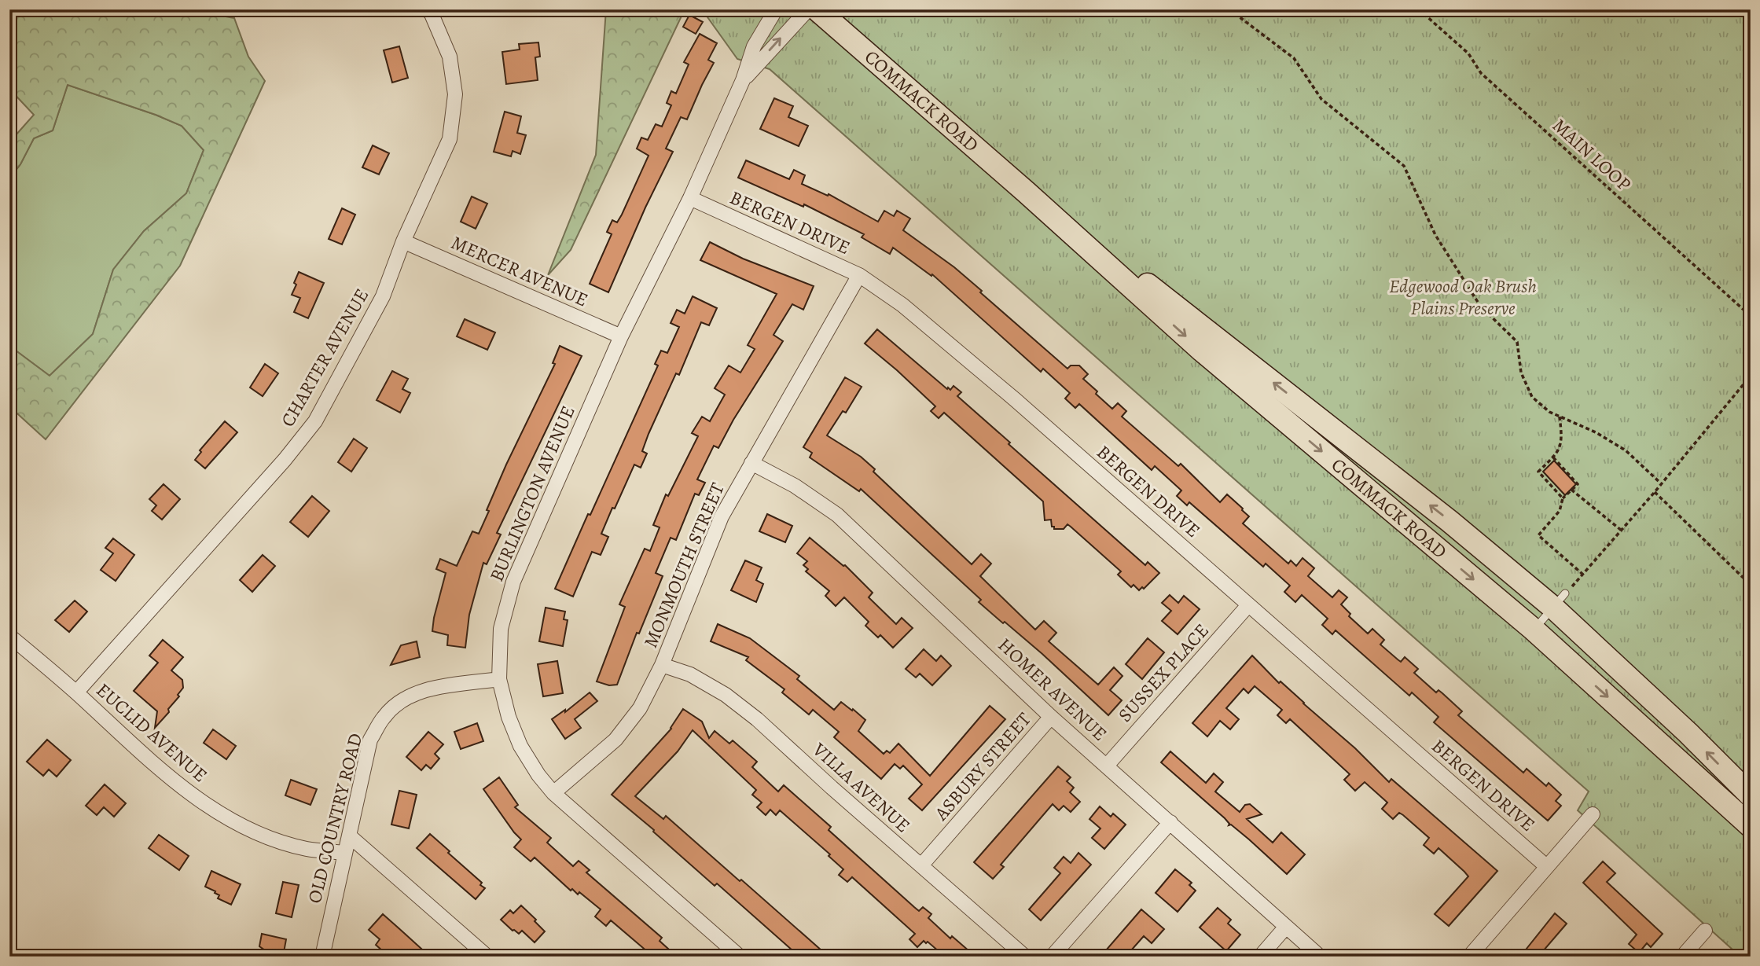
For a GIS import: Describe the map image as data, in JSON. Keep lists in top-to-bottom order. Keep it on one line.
{"streets":{"main road":["COMMACK ROAD"],"street":["BERGEN DRIVE","MERCER AVENUE","CHARTER AVENUE","BURLINGTON AVENUE","MONMOUTH STREET","SUSSEX PLACE","HOMER AVENUE","EUCLID AVENUE","ASBURY STREET","VILLA AVENUE","OLD COUNTRY ROAD"],"path":["MAIN LOOP"]},"crossings":[["BERGEN DRIVE","BURLINGTON AVENUE"],["BERGEN DRIVE","MONMOUTH STREET"],["BERGEN DRIVE","SUSSEX PLACE"],["MERCER AVENUE","CHARTER AVENUE"],["MERCER AVENUE","BURLINGTON AVENUE"],["CHARTER AVENUE","EUCLID AVENUE"],["BURLINGTON AVENUE","MONMOUTH STREET"],["BURLINGTON AVENUE","OLD COUNTRY ROAD"],["MONMOUTH STREET","HOMER AVENUE"],["MONMOUTH STREET","VILLA AVENUE"],["SUSSEX PLACE","HOMER AVENUE"],["HOMER AVENUE","ASBURY STREET"],["EUCLID AVENUE","OLD COUNTRY ROAD"],["ASBURY STREET","VILLA AVENUE"]],"parks":["Edgewood Oak Brush Plains Preserve"]}
